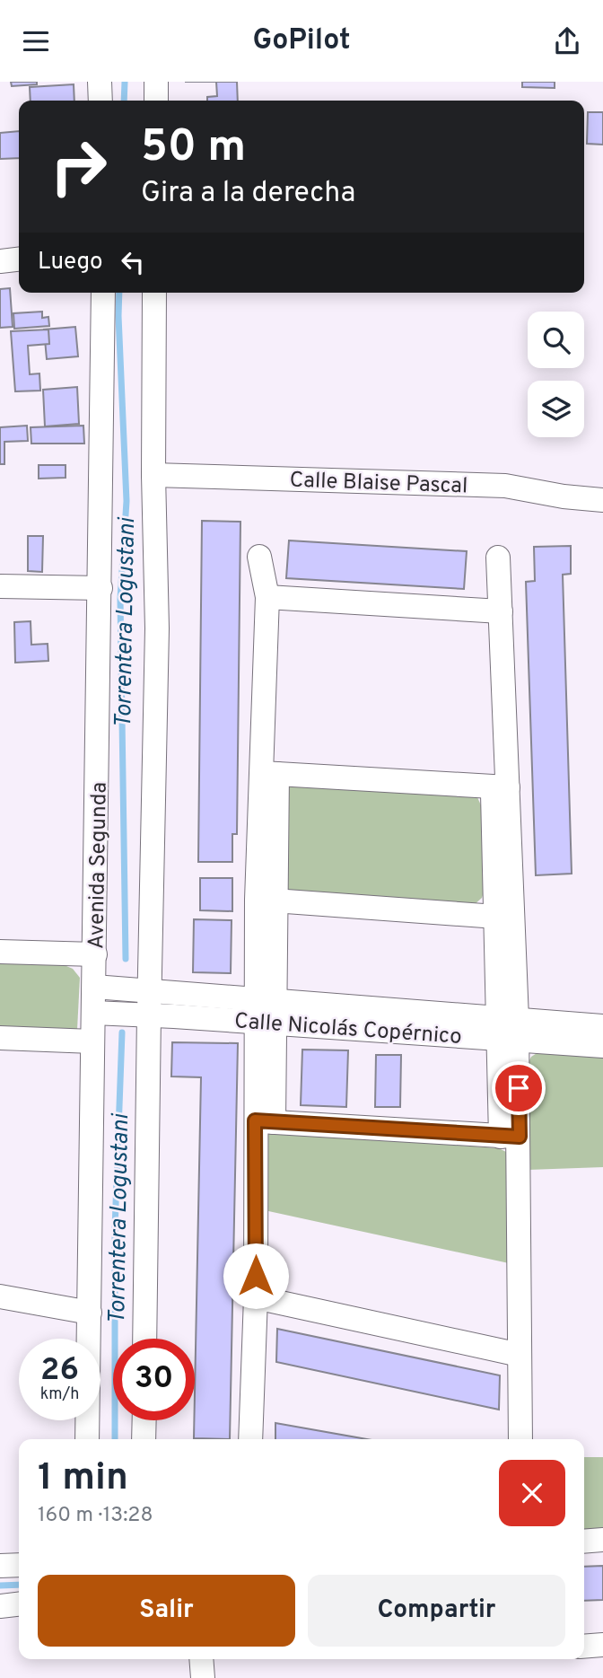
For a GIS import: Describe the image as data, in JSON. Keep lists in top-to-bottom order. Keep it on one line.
{"streets":{"street":["Calle Blaise Pascal","Avenida Segunda","Calle Nicolás Copérnico"]},"crossings":[["Avenida Segunda","Calle Nicolás Copérnico"]],"water":["Torrentera Logustani"],"page":{"header":"GoPilot","turn":["50 m","Gira a la derecha"],"then":"Luego","speed":"26 km/h","limit":"30","heading":["1 min","160 m · 13:28"],"buttons":["Salir","Compartir"]}}
